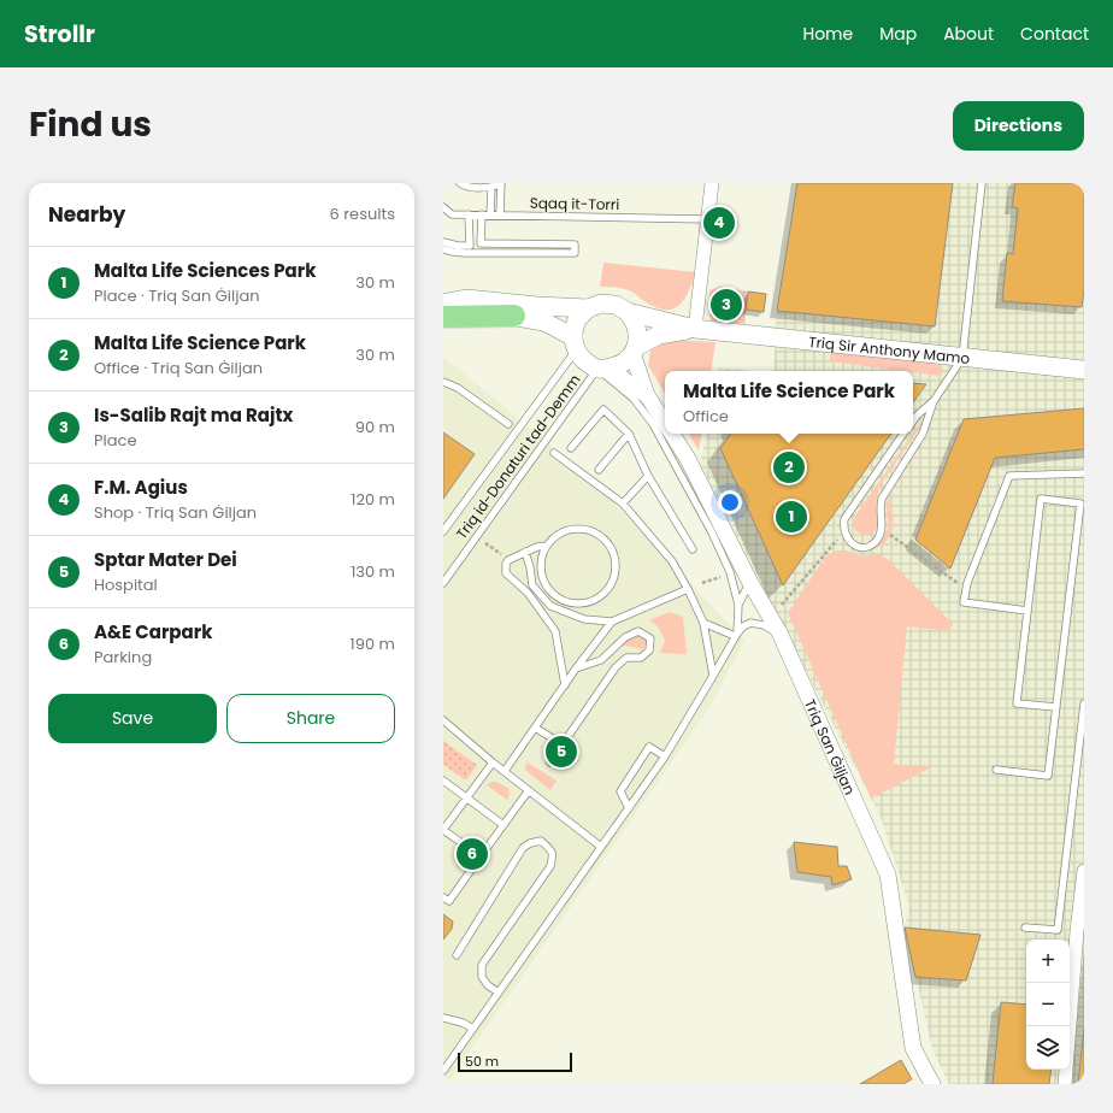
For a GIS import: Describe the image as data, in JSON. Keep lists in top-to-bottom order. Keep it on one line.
{"streets":{"main road":["Triq Sir Anthony Mamo"],"street":["Triq San Ġiljan"],"lane":["Sqaq it-Torri","Triq id-Donaturi tad-Demm"]},"crossings":[["Triq Sir Anthony Mamo","Triq id-Donaturi tad-Demm"],["Triq Sir Anthony Mamo","Triq San Ġiljan"],["Triq id-Donaturi tad-Demm","Triq San Ġiljan"]],"scale_bar":"50 m","page":{"header":"Strollr","nav":["Home","Map","About","Contact"],"title":"Find us","buttons":["Directions",["Save","Share"]],"heading":["Nearby","6 results"],"pins":["4","3","2","1","5","6"],"list":[{"mark":"1","name":"Malta Life Sciences Park","note":"Place · Triq San Ġiljan","value":"30 m"},{"mark":"2","name":"Malta Life Science Park","note":"Office · Triq San Ġiljan","value":"30 m"},{"mark":"3","name":"Is-Salib Rajt ma Rajtx","note":"Place","value":"90 m"},{"mark":"4","name":"F.M. Agius","note":"Shop · Triq San Ġiljan","value":"120 m"},{"mark":"5","name":"Sptar Mater Dei","note":"Hospital","value":"130 m"},{"mark":"6","name":"A&E Carpark","note":"Parking","value":"190 m"}],"popup":["Malta Life Science Park","Office"],"map_buttons":["+","−"],"scale":"50 m"}}
